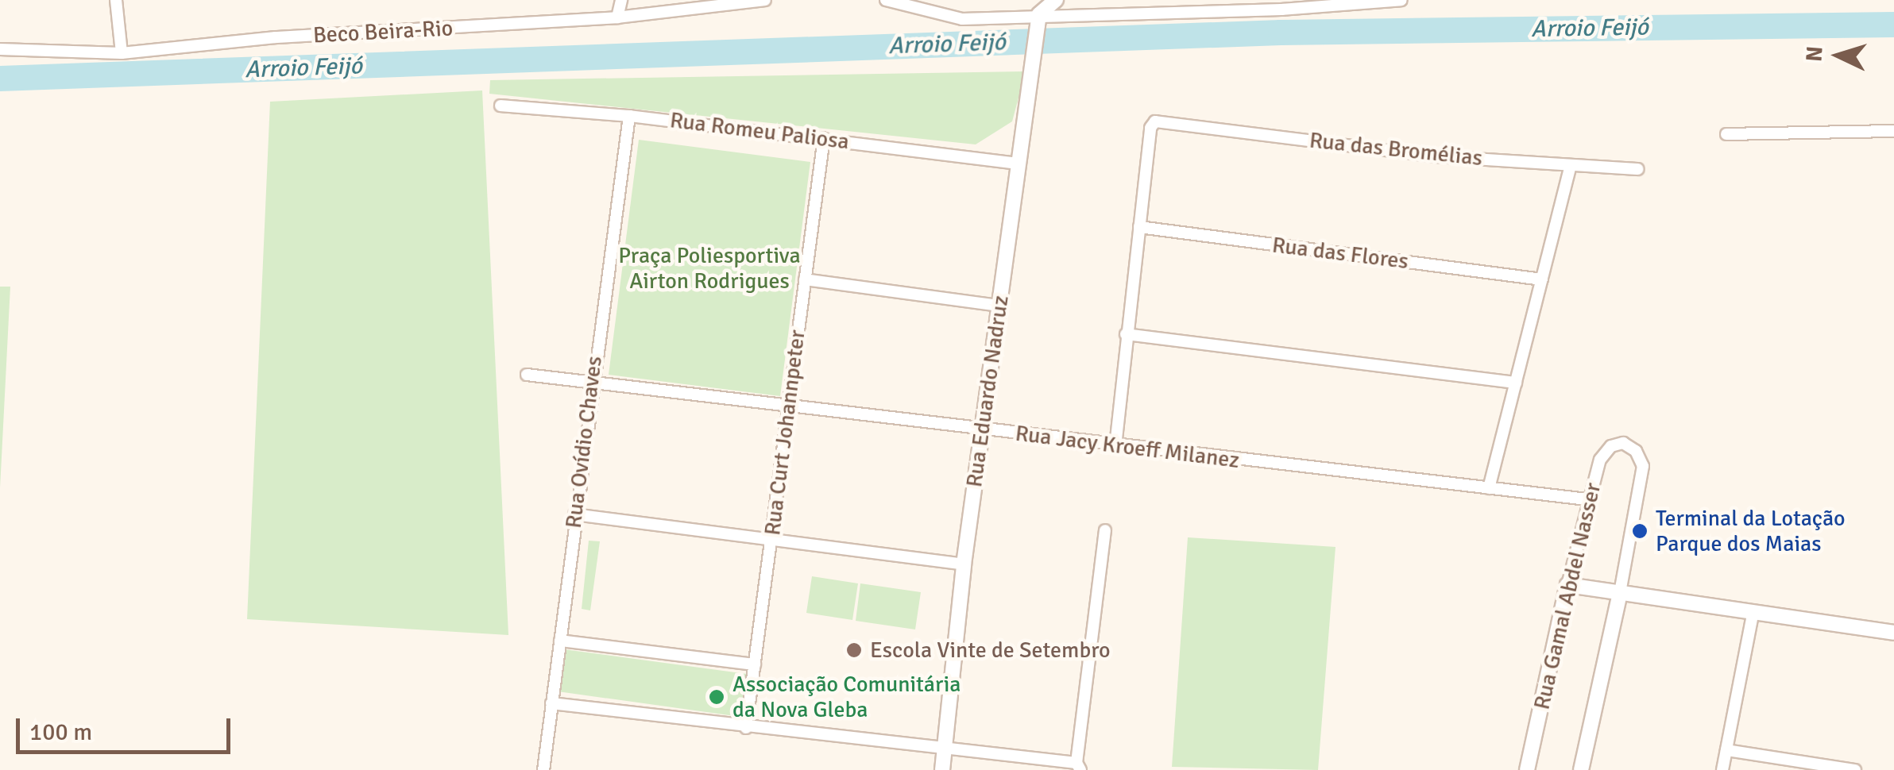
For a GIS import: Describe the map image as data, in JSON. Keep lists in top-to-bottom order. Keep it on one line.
{"streets":{"street":["Beco Beira-Rio","Rua Romeu Paliosa","Rua das Bromélias","Rua das Flores","Rua Eduardo Nadruz","Rua Curt Johannpeter","Rua Ovídio Chaves","Rua Jacy Kroeff Milanez","Rua Gamal Abdel Nasser"]},"crossings":[["Rua Romeu Paliosa","Rua Eduardo Nadruz"],["Rua Romeu Paliosa","Rua Curt Johannpeter"],["Rua Romeu Paliosa","Rua Ovídio Chaves"],["Rua das Bromélias","Rua das Flores"],["Rua Eduardo Nadruz","Rua Jacy Kroeff Milanez"],["Rua Curt Johannpeter","Rua Jacy Kroeff Milanez"],["Rua Ovídio Chaves","Rua Jacy Kroeff Milanez"],["Rua Jacy Kroeff Milanez","Rua Gamal Abdel Nasser"]],"water":["Arroio Feijó"],"parks":["Praça Poliesportiva Airton Rodrigues"],"places":["Terminal da Lotação Parque dos Maias","Escola Vinte de Setembro","Associação Comunitária da Nova Gleba"],"scale_bar":"100 m","north":"left"}
